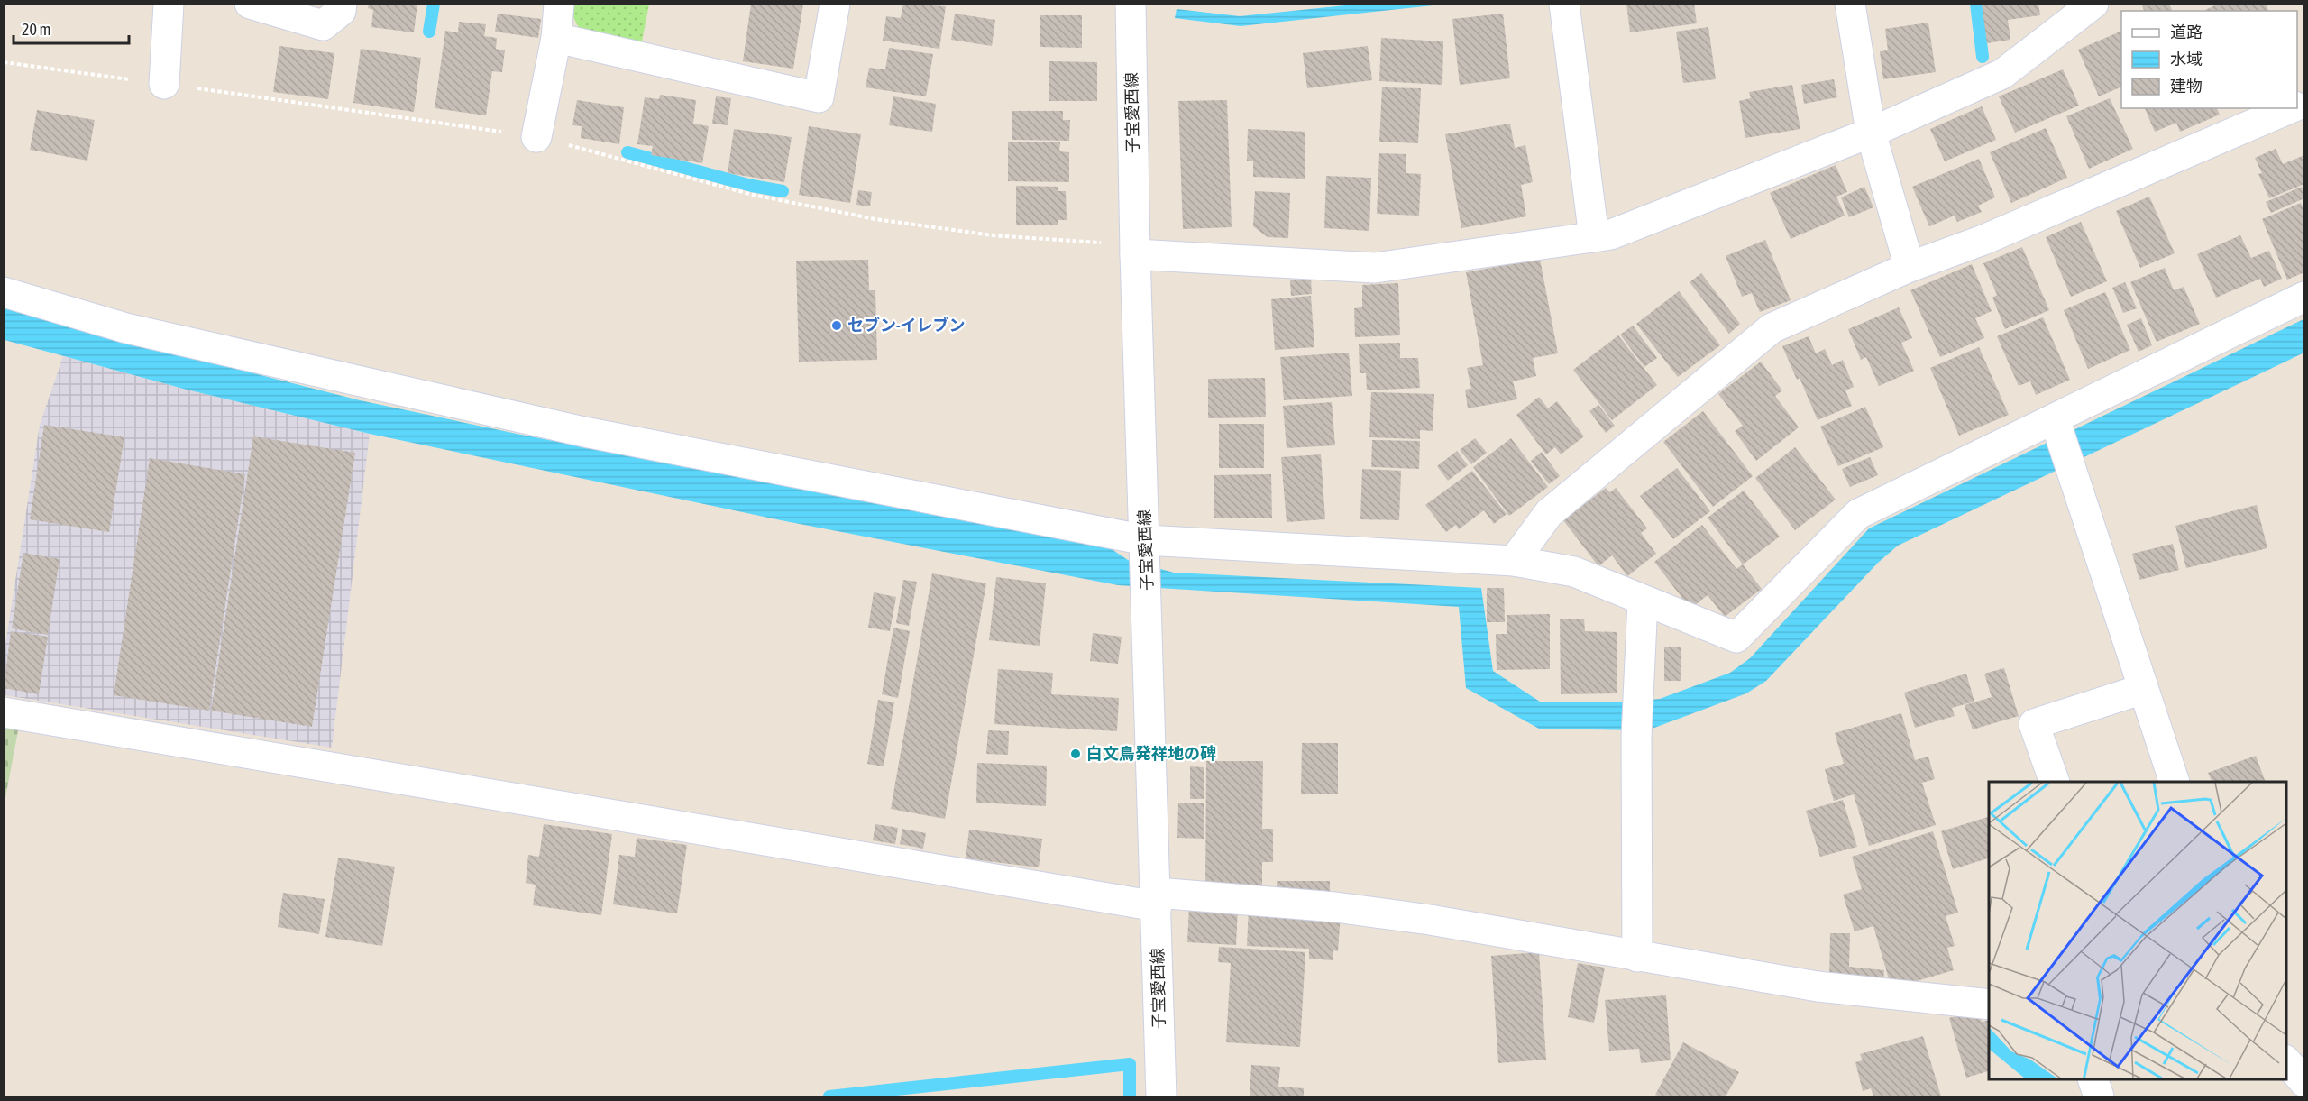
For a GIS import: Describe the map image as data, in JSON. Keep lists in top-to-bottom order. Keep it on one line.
{"streets":{"street":["子宝愛西線"]},"places":["セブン-イレブン","白文鳥発祥地の碑"],"legend":["道路","水域","建物"],"scale_bar":"20 m"}
